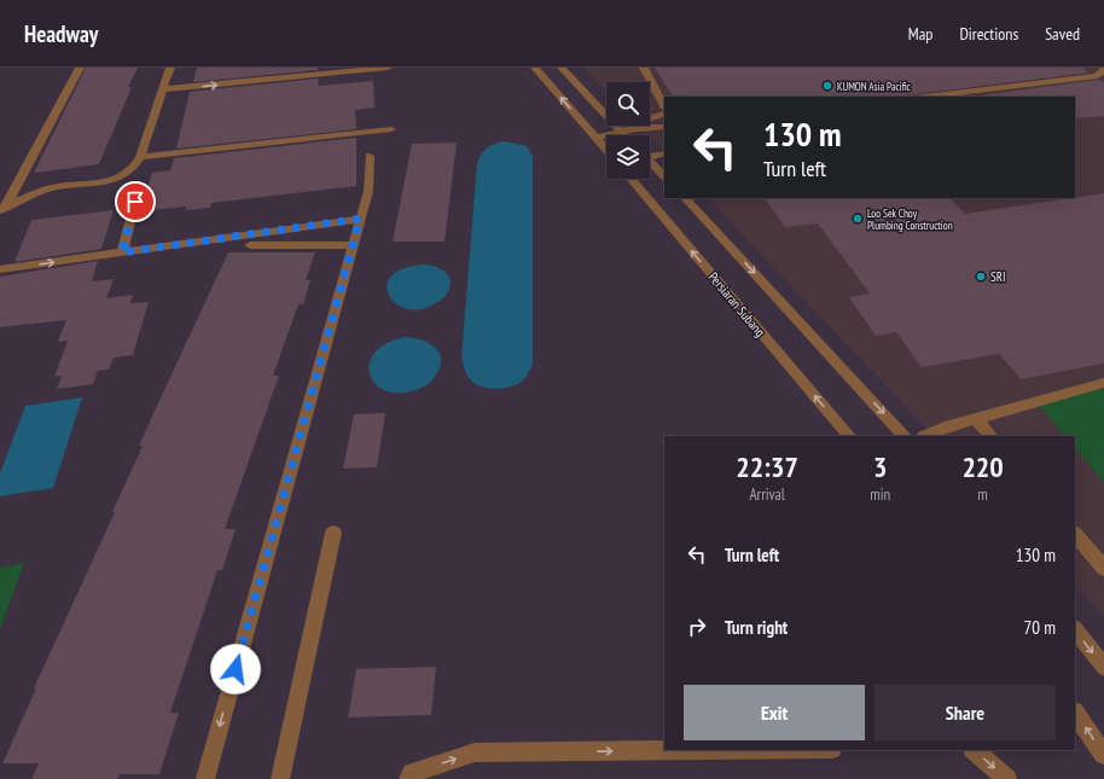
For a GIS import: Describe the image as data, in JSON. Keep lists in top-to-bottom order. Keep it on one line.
{"streets":{"street":["Persiaran Subang"]},"places":["KUMON Asia Pacific","Loo Sek Choy Plumbing Construction","SRI"],"page":{"header":"Headway","nav":["Map","Directions","Saved"],"turn":["130 m","Turn left"],"eta":["22:37","Arrival","3","min","220","m"],"list":[{"name":"Turn left","value":"130 m"},{"name":"Turn right","value":"70 m"}],"buttons":["Exit","Share"]}}
